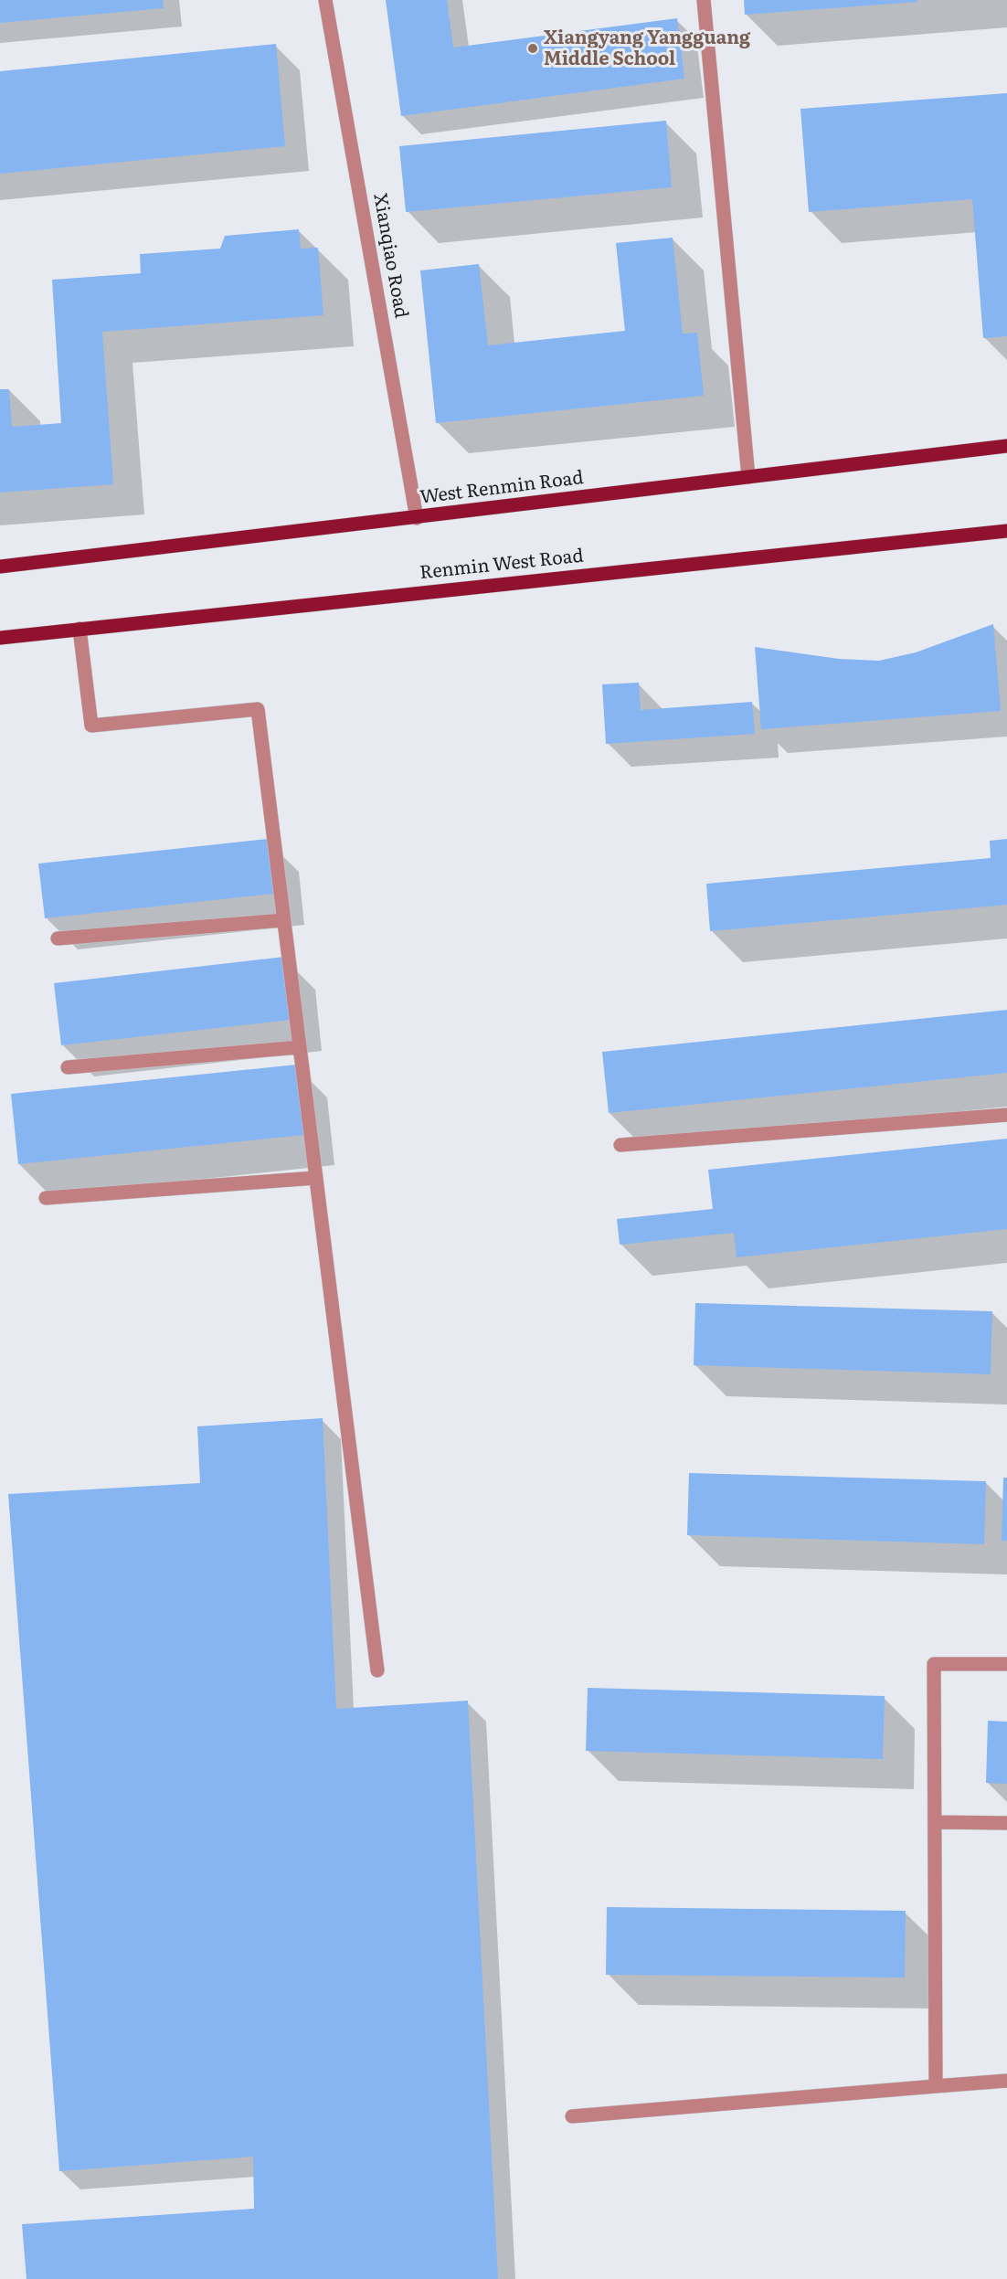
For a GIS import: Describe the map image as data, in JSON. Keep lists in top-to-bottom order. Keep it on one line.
{"streets":{"main road":["West Renmin Road","Renmin West Road"],"street":["Xianqiao Road"]},"crossings":[["Xianqiao Road","West Renmin Road"]],"places":["Xiangyang Yangguang Middle School"]}
